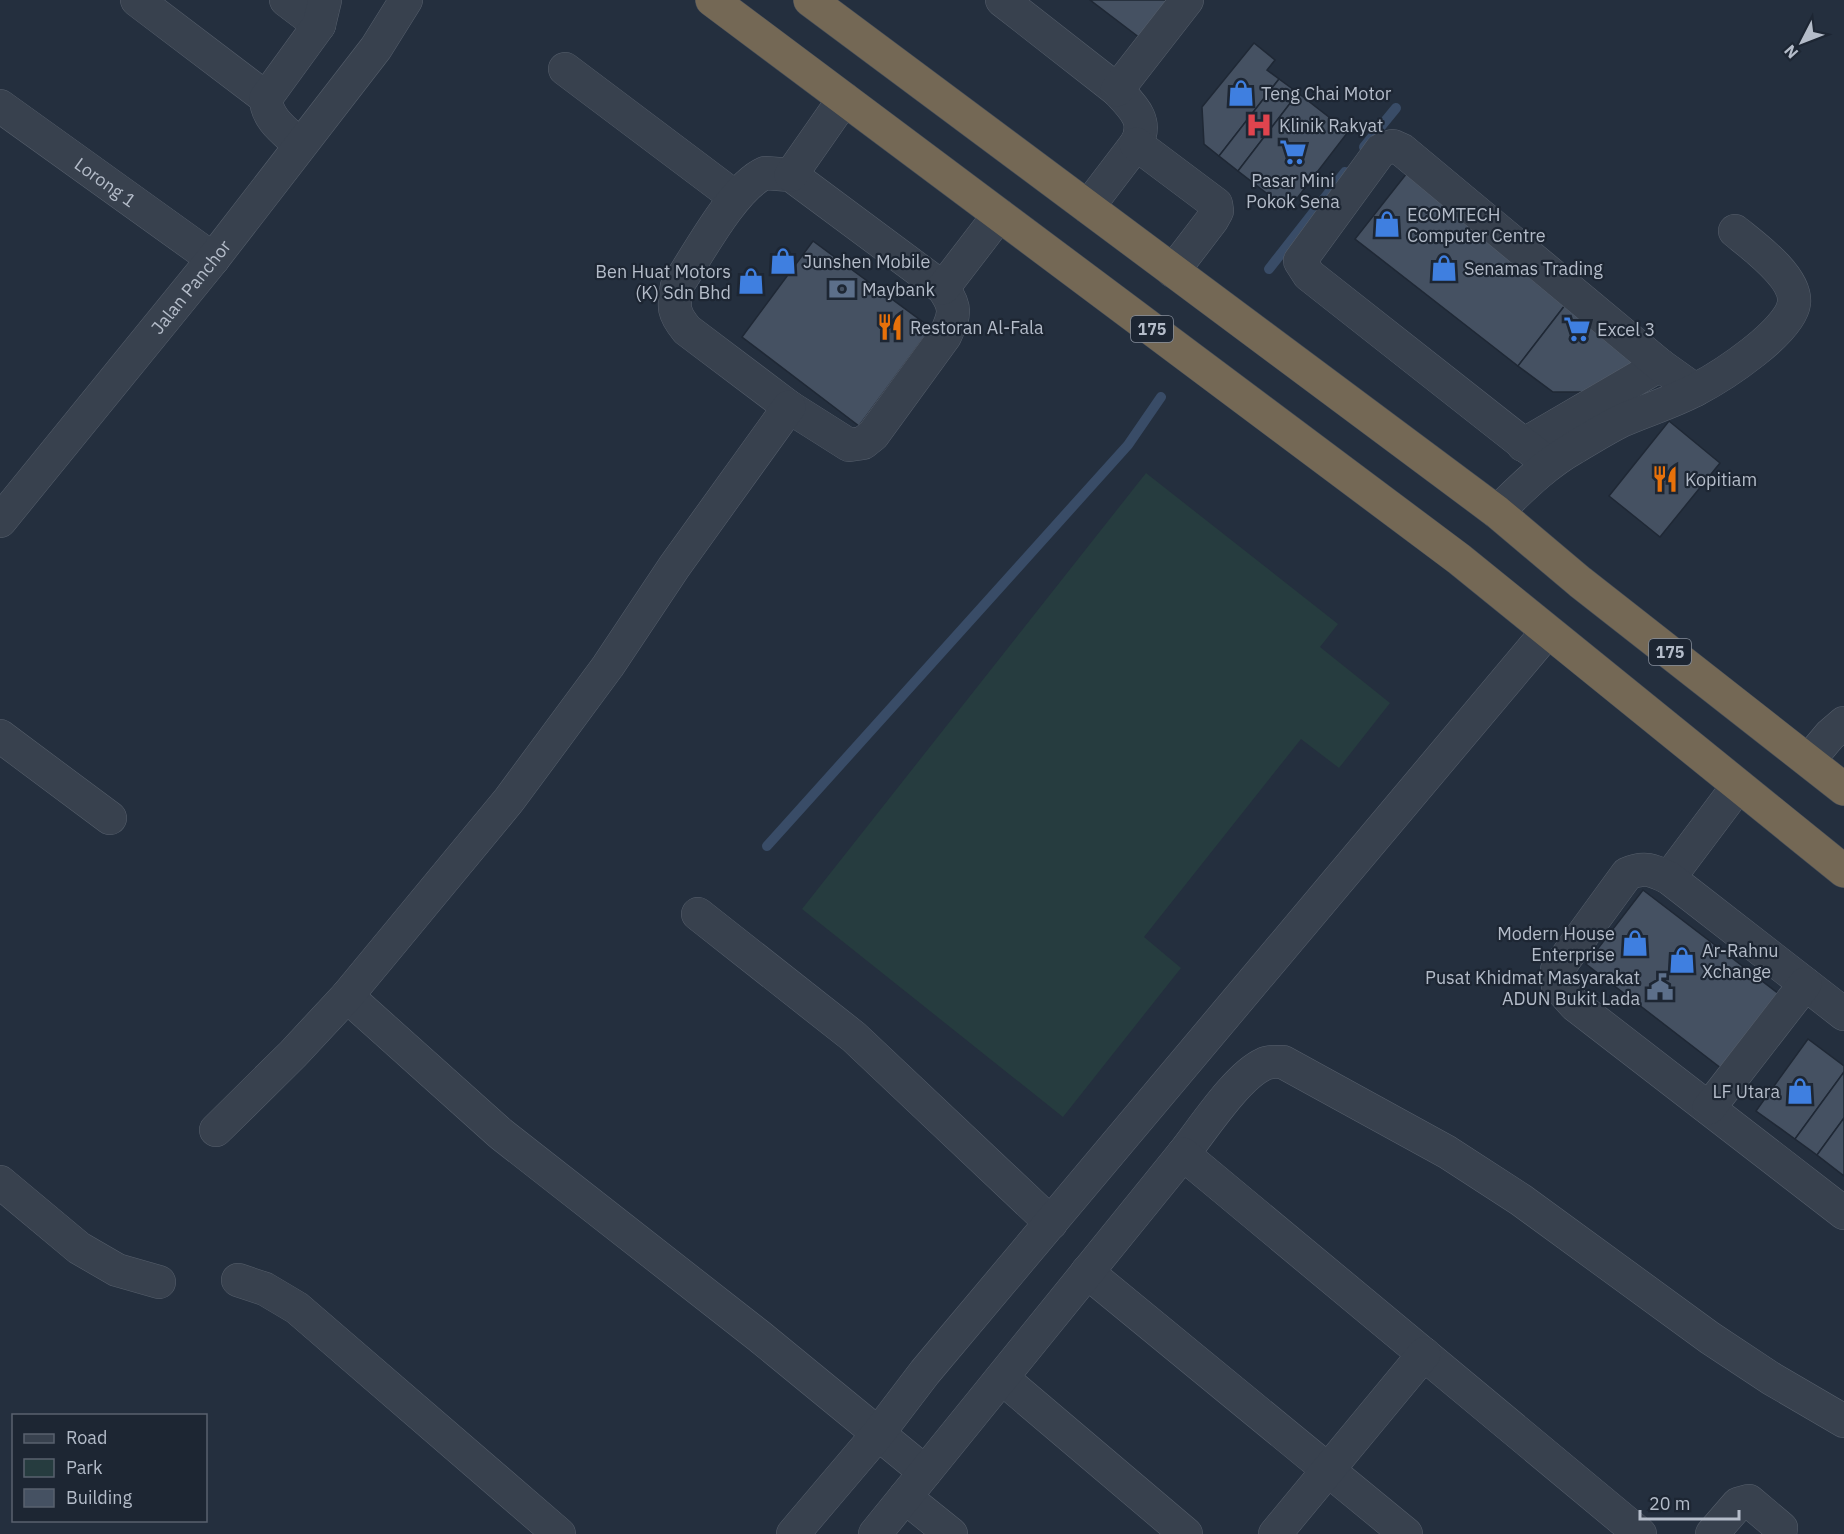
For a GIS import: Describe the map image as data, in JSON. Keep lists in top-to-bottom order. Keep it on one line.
{"streets":{"highway":["175"],"street":["Lorong 1","Jalan Panchor"]},"crossings":[["Lorong 1","Jalan Panchor"]],"places":{"shop":["Teng Chai Motor","ECOMTECH Computer Centre","Junshen Mobile","Senamas Trading","Ben Huat Motors (K) Sdn Bhd","Modern House Enterprise","Ar-Rahnu Xchange","LF Utara"],"hospital":["Klinik Rakyat"],"supermarket":["Pasar Mini Pokok Sena","Excel 3"],"bank":["Maybank"],"restaurant":["Restoran Al-Fala","Kopitiam"],"public building":["Pusat Khidmat Masyarakat ADUN Bukit Lada"]},"legend":["Road","Park","Building"],"scale_bar":"20 m","north":"bottom left"}
